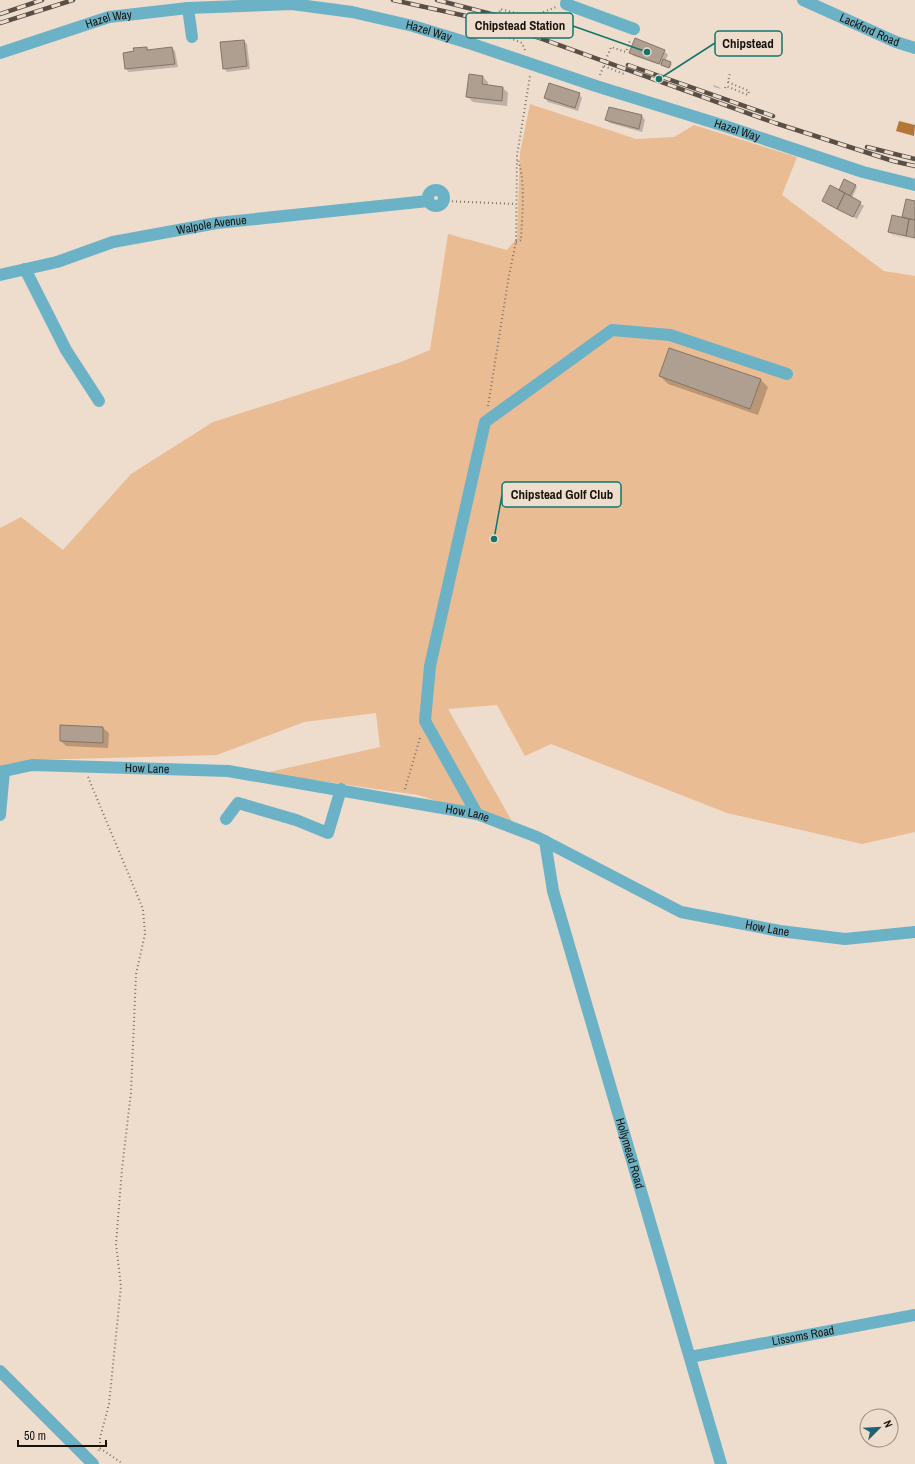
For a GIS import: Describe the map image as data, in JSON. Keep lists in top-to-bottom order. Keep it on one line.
{"streets":{"street":["Hazel Way","Lackford Road","Walpole Avenue","How Lane","Hollymead Road","Lissoms Road"]},"crossings":[["How Lane","Hollymead Road"],["Hollymead Road","Lissoms Road"]],"places":["Chipstead Station","Chipstead","Chipstead Golf Club"],"scale_bar":"50 m","north":"top right"}
